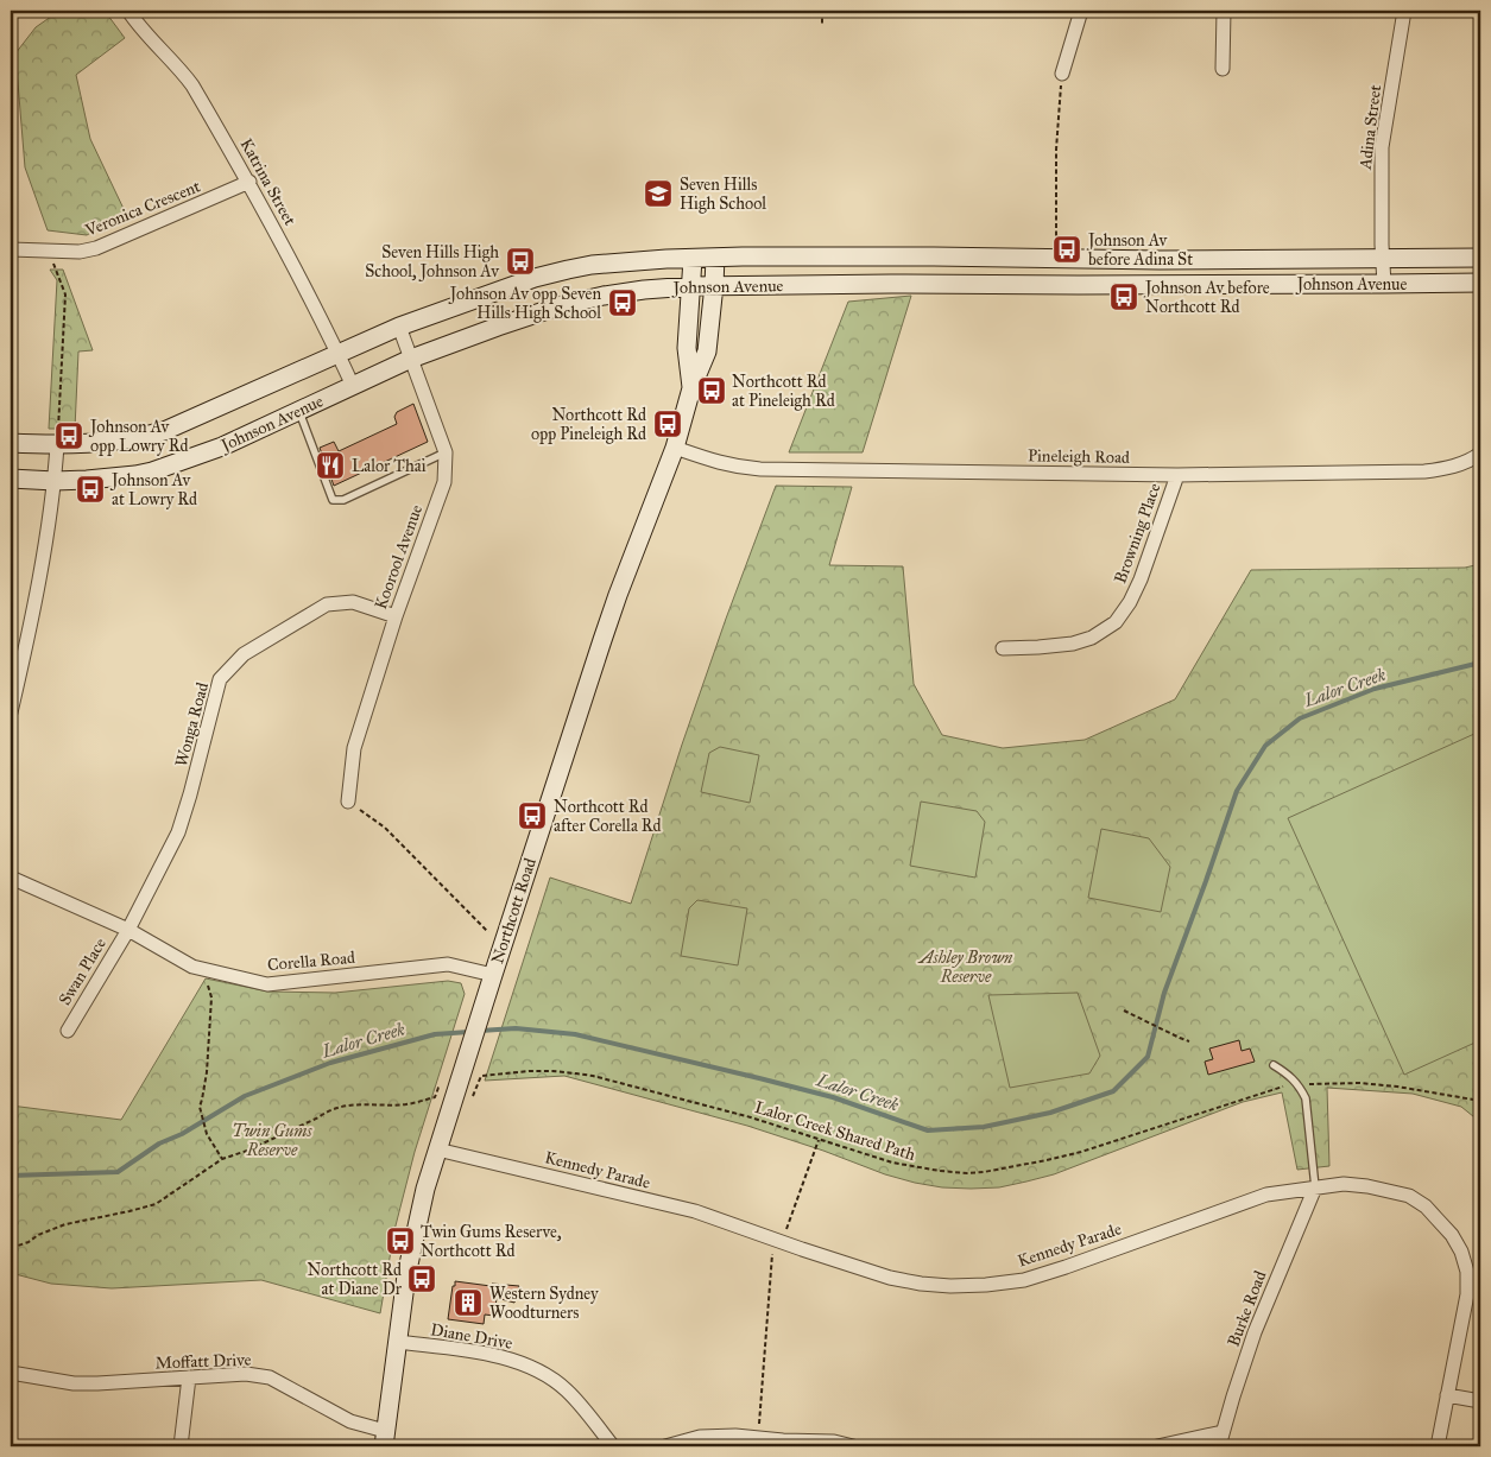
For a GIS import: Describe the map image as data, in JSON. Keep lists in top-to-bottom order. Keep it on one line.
{"streets":{"main road":["Johnson Avenue","Northcott Road"],"street":["Adina Street","Katrina Street","Veronica Crescent","Pineleigh Road","Browning Place","Koorool Avenue","Wonga Road","Corella Road","Swan Place","Kennedy Parade","Burke Road","Diane Drive","Moffatt Drive"],"path":["Lalor Creek Shared Path"]},"crossings":[["Adina Street","Johnson Avenue"],["Katrina Street","Veronica Crescent"],["Katrina Street","Johnson Avenue"],["Johnson Avenue","Koorool Avenue"],["Johnson Avenue","Northcott Road"],["Pineleigh Road","Browning Place"],["Pineleigh Road","Northcott Road"],["Koorool Avenue","Wonga Road"],["Wonga Road","Corella Road"],["Wonga Road","Swan Place"],["Northcott Road","Corella Road"],["Northcott Road","Kennedy Parade"],["Northcott Road","Diane Drive"],["Northcott Road","Moffatt Drive"],["Corella Road","Swan Place"],["Kennedy Parade","Burke Road"]],"water":["Lalor Creek"],"parks":["Ashley Brown Reserve","Twin Gums Reserve"],"places":{"school or university":["Seven Hills High School"],"bus stop":["Johnson Av before Adina St","Seven Hills High School, Johnson Av","Johnson Av before Northcott Rd","Johnson Av opp Seven Hills High School","Northcott Rd at Pineleigh Rd","Northcott Rd opp Pineleigh Rd","Johnson Av opp Lowry Rd","Johnson Av at Lowry Rd","Northcott Rd after Corella Rd","Twin Gums Reserve, Northcott Rd","Northcott Rd at Diane Dr"],"restaurant":["Lalor Thai"],"building":["Western Sydney Woodturners"]}}
